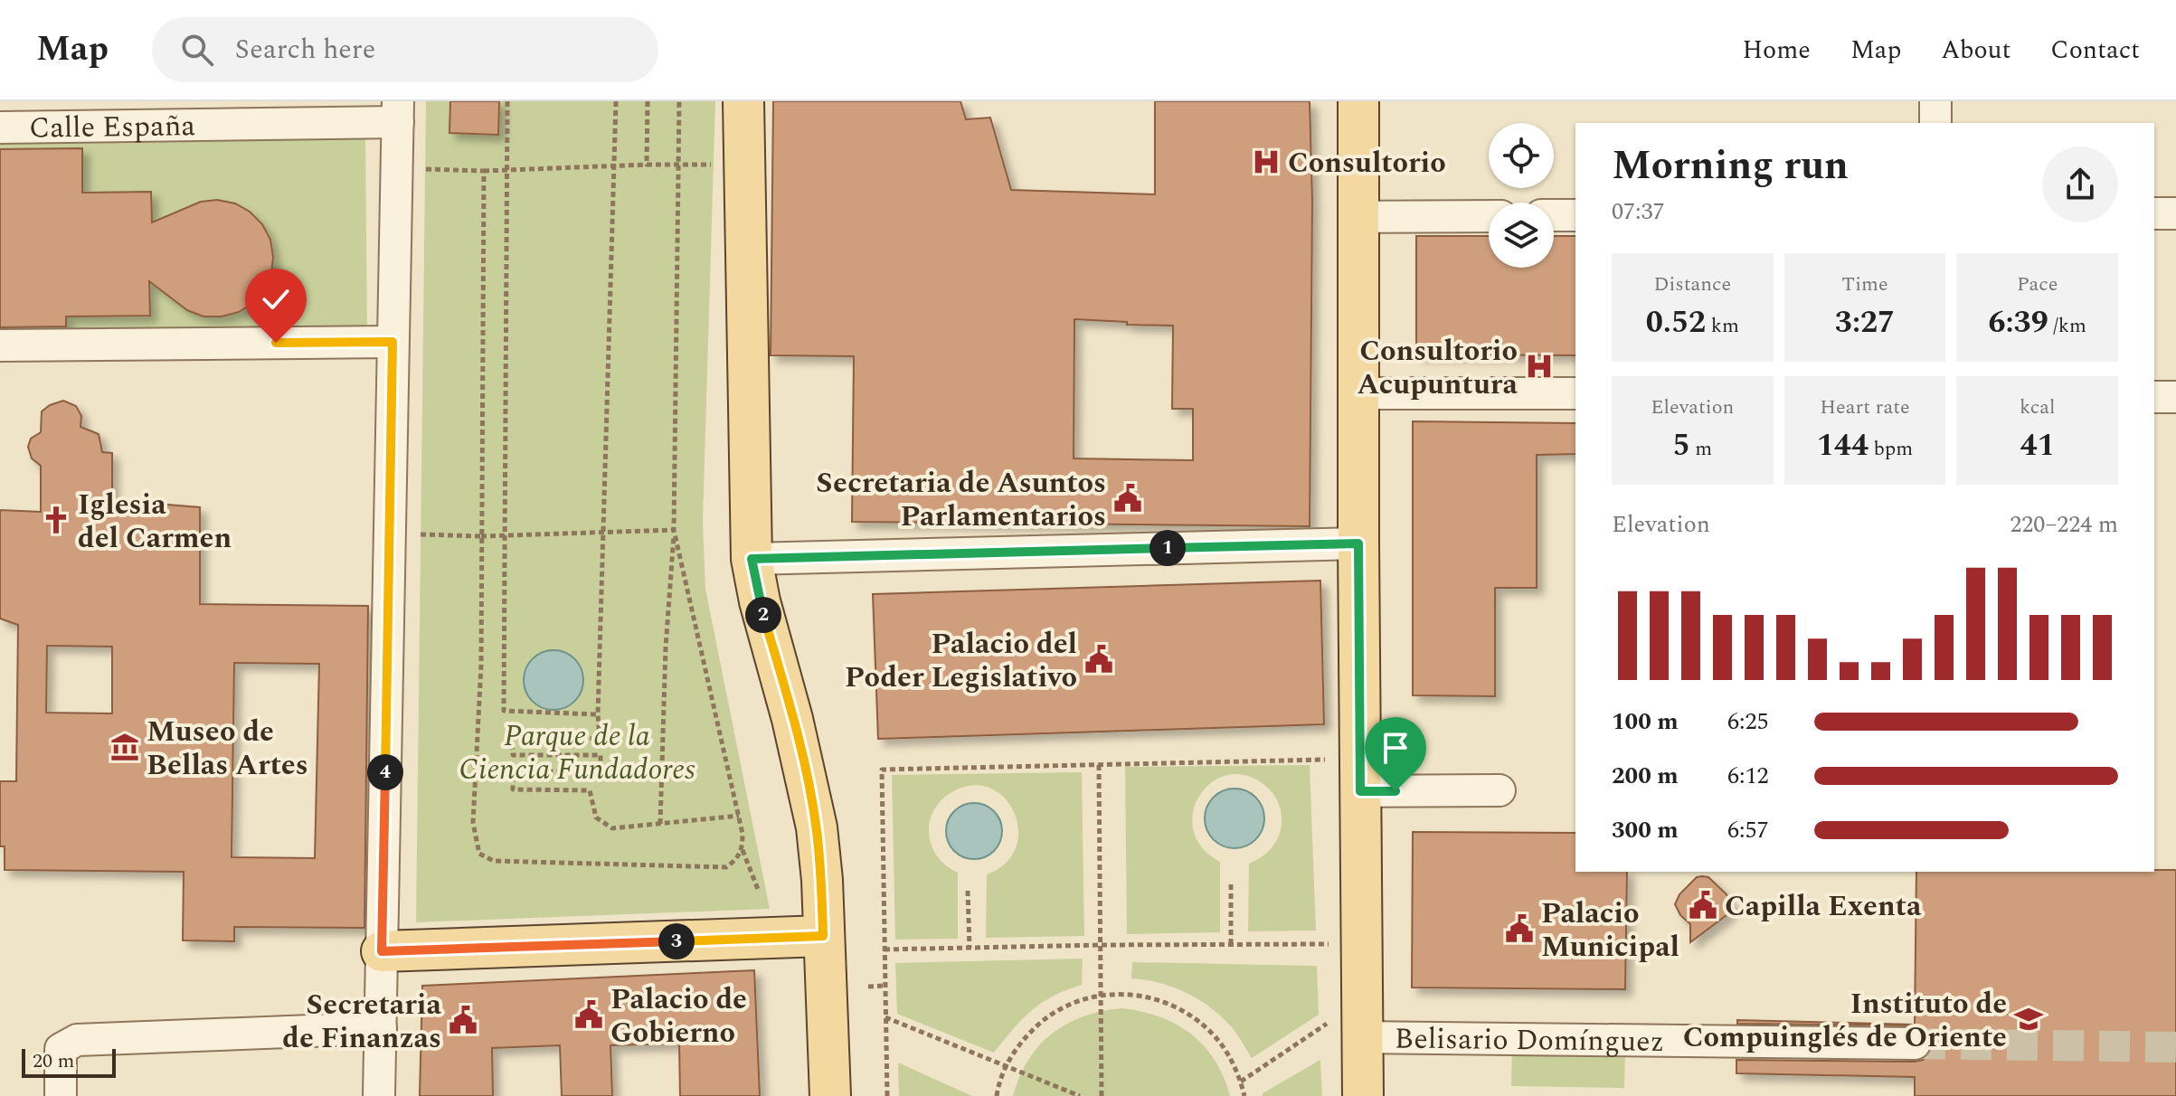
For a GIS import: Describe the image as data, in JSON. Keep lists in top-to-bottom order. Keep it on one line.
{"streets":{"street":["Calle España","Belisario Domínguez"]},"parks":["Parque de la Ciencia Fundadores"],"places":{"hospital":["Consultorio","Consultorio Acupuntura"],"public building":["Secretaria de Asuntos Parlamentarios","Palacio del Poder Legislativo","Capilla Exenta","Palacio Municipal","Palacio de Gobierno","Secretaria de Finanzas"],"church":["Iglesia del Carmen"],"museum":["Museo de Bellas Artes"],"school or university":["Instituto de Compuinglés de Oriente"]},"scale_bar":"20 m","page":{"header":"Map","search":"Search here","nav":["Home","Map","About","Contact"],"heading":["Morning run","07:37"],"stats":[["Distance","0.52 km"],["Time","3:27"],["Pace","6:39 /km"],["Elevation","5 m"],["Heart rate","144 bpm"],["kcal","41"]],"chart":["Elevation","220–224 m"],"pins":["1","2","4","3"],"list":[{"name":"100 m","note":"6:25"},{"name":"200 m","note":"6:12"},{"name":"300 m","note":"6:57"}],"scale":"20 m"}}
